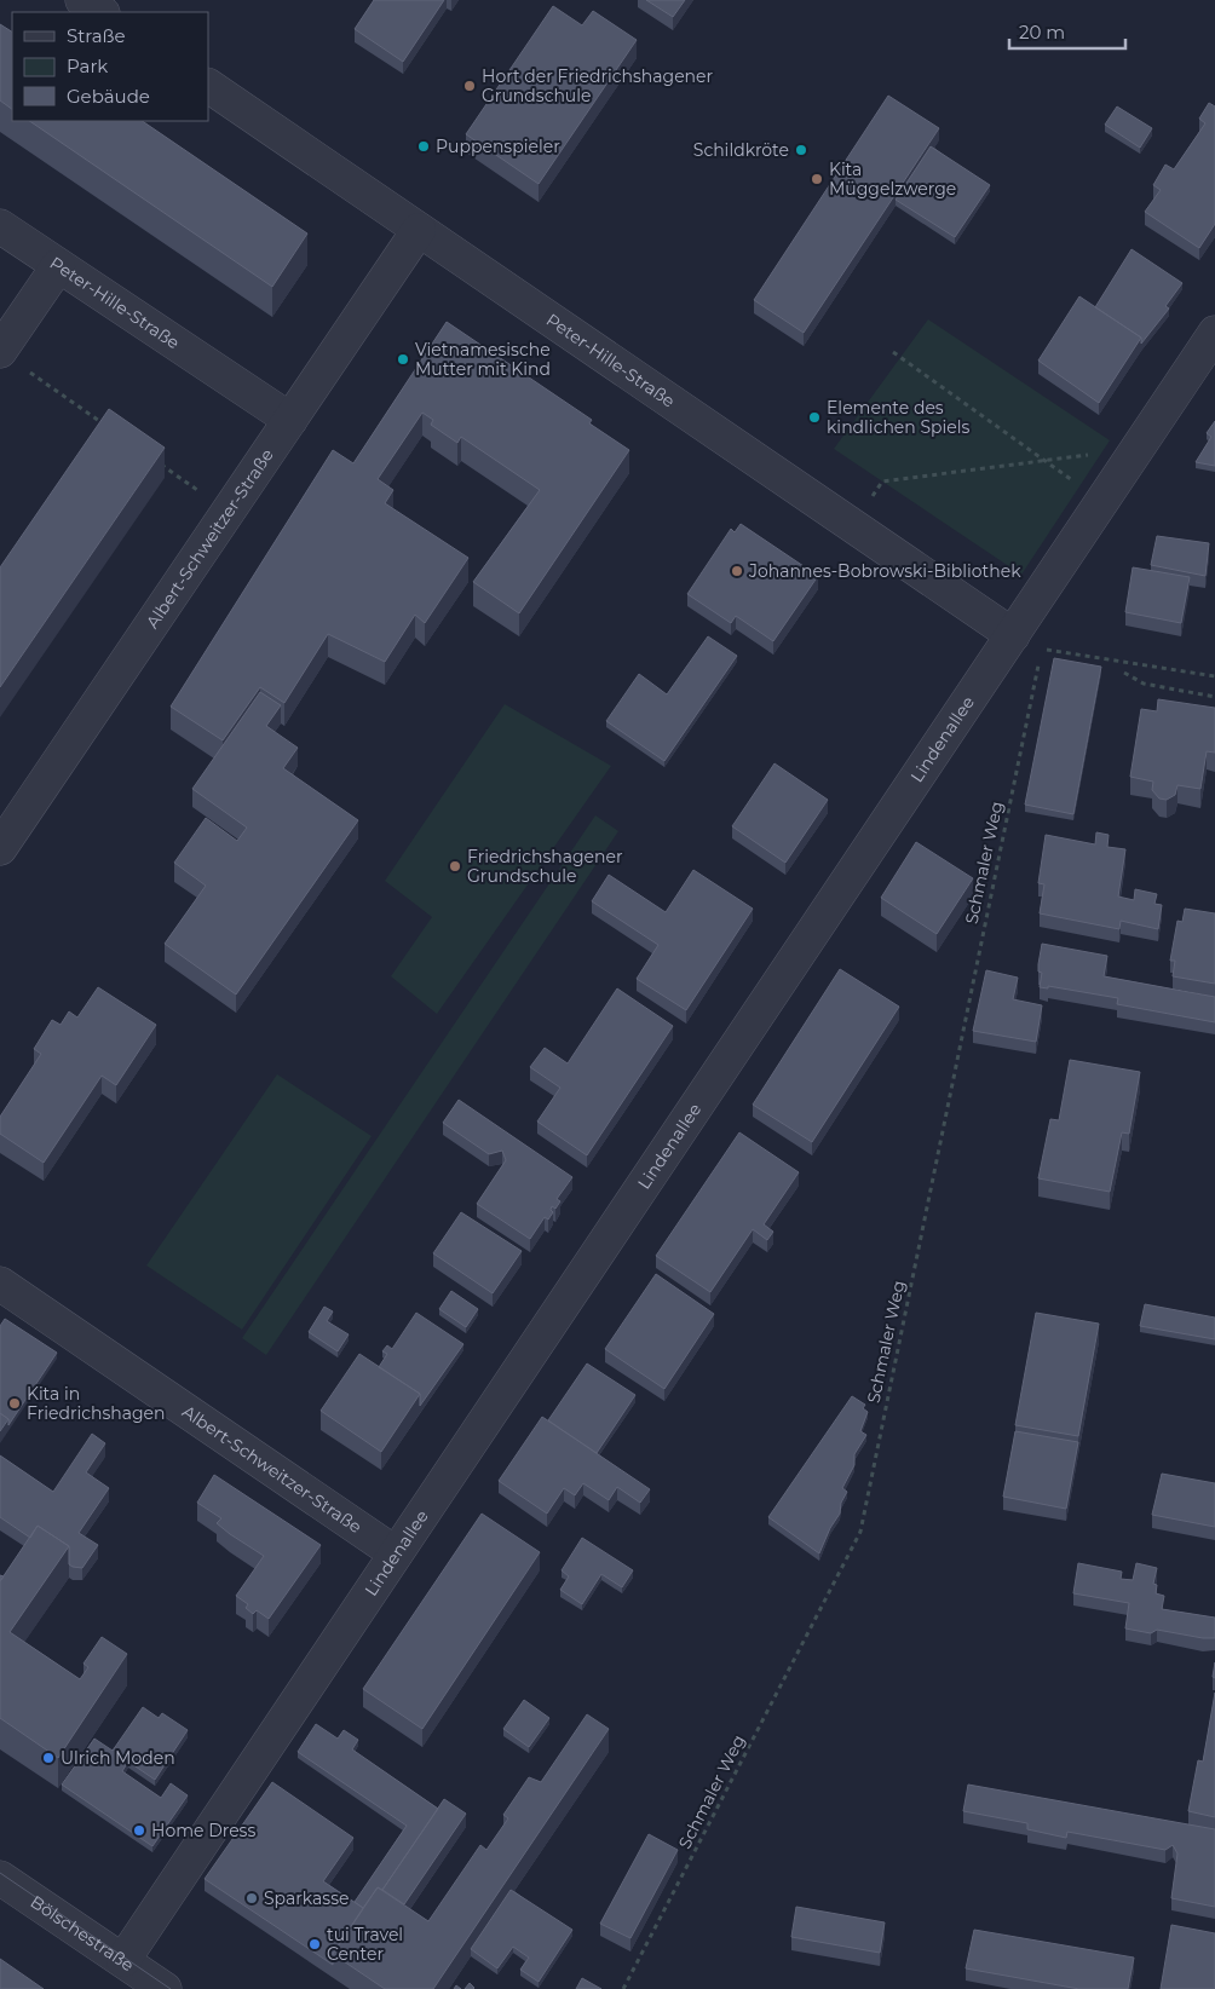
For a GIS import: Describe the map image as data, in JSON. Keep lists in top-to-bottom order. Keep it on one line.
{"streets":{"street":["Peter-Hille-Straße","Albert-Schweitzer-Straße","Lindenallee","Bölschestraße"],"path":["Schmaler Weg"]},"crossings":[["Peter-Hille-Straße","Albert-Schweitzer-Straße"],["Peter-Hille-Straße","Lindenallee"],["Albert-Schweitzer-Straße","Lindenallee"],["Lindenallee","Bölschestraße"]],"places":["Hort der Friedrichshagener Grundschule","Puppenspieler","Schildkröte","Kita Müggelzwerge","Vietnamesische Mutter mit Kind","Elemente des kindlichen Spiels","Johannes-Bobrowski-Bibliothek","Friedrichshagener Grundschule","Kita in Friedrichshagen","Ulrich Moden","Home Dress","Sparkasse","tui Travel Center"],"legend":["Straße","Park","Gebäude"],"scale_bar":"20 m"}
